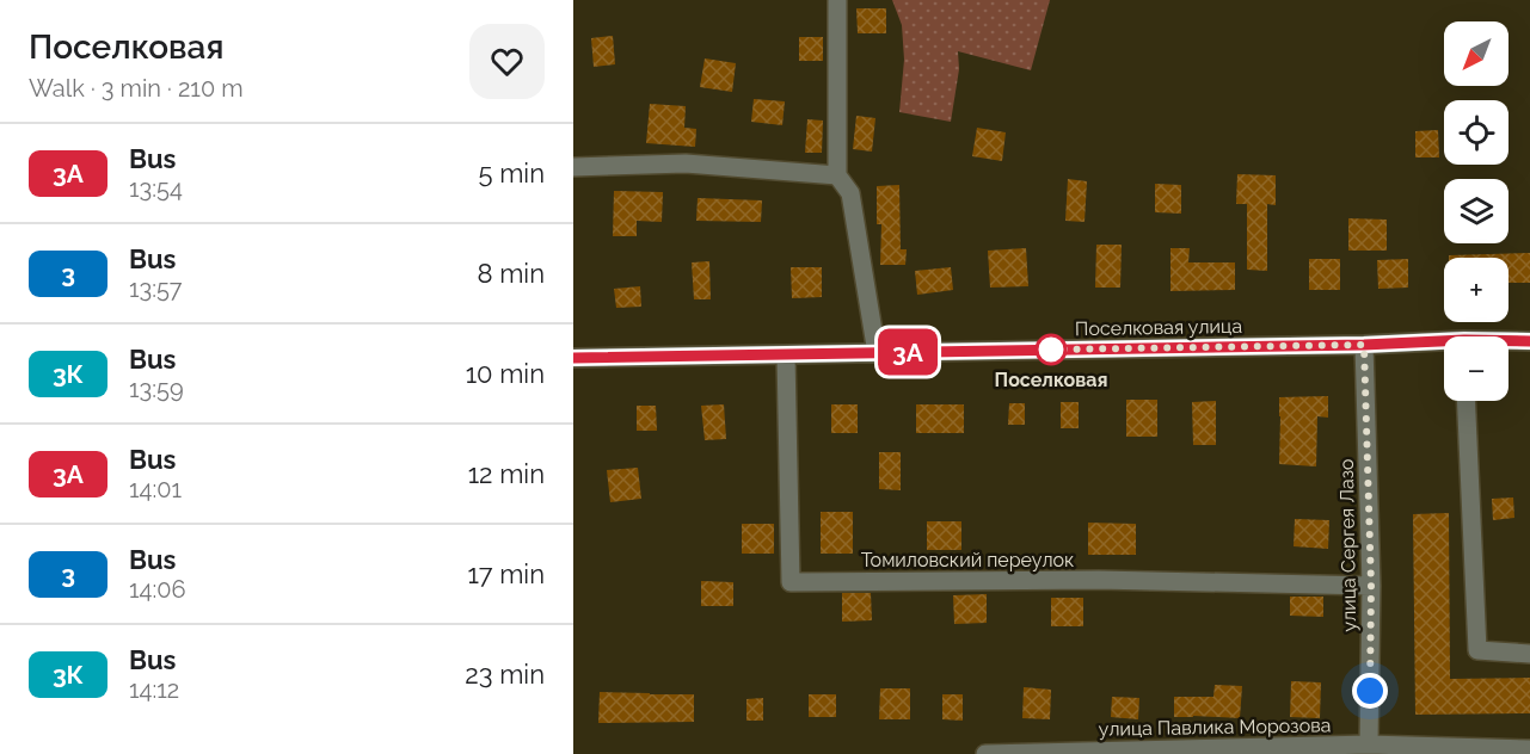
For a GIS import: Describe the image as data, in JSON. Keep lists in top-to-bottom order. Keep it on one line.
{"streets":{"street":["Поселковая улица","улица Сергея Лазо","Томиловский переулок","улица Павлика Морозова"]},"crossings":[["Поселковая улица","улица Сергея Лазо"],["Поселковая улица","Томиловский переулок"],["улица Сергея Лазо","Томиловский переулок"],["улица Сергея Лазо","улица Павлика Морозова"]],"places":["Поселковая"],"lines":["bus line 3А"],"north":"bottom left","page":{"heading":["Поселковая","Walk · 3 min · 210 m"],"on_map":"3А","map_buttons":["+","−"],"list":[{"mark":"3А","name":"Bus","note":"13:54","value":"5 min"},{"mark":"3","name":"Bus","note":"13:57","value":"8 min"},{"mark":"3К","name":"Bus","note":"13:59","value":"10 min"},{"mark":"3А","name":"Bus","note":"14:01","value":"12 min"},{"mark":"3","name":"Bus","note":"14:06","value":"17 min"},{"mark":"3К","name":"Bus","note":"14:12","value":"23 min"}]}}
